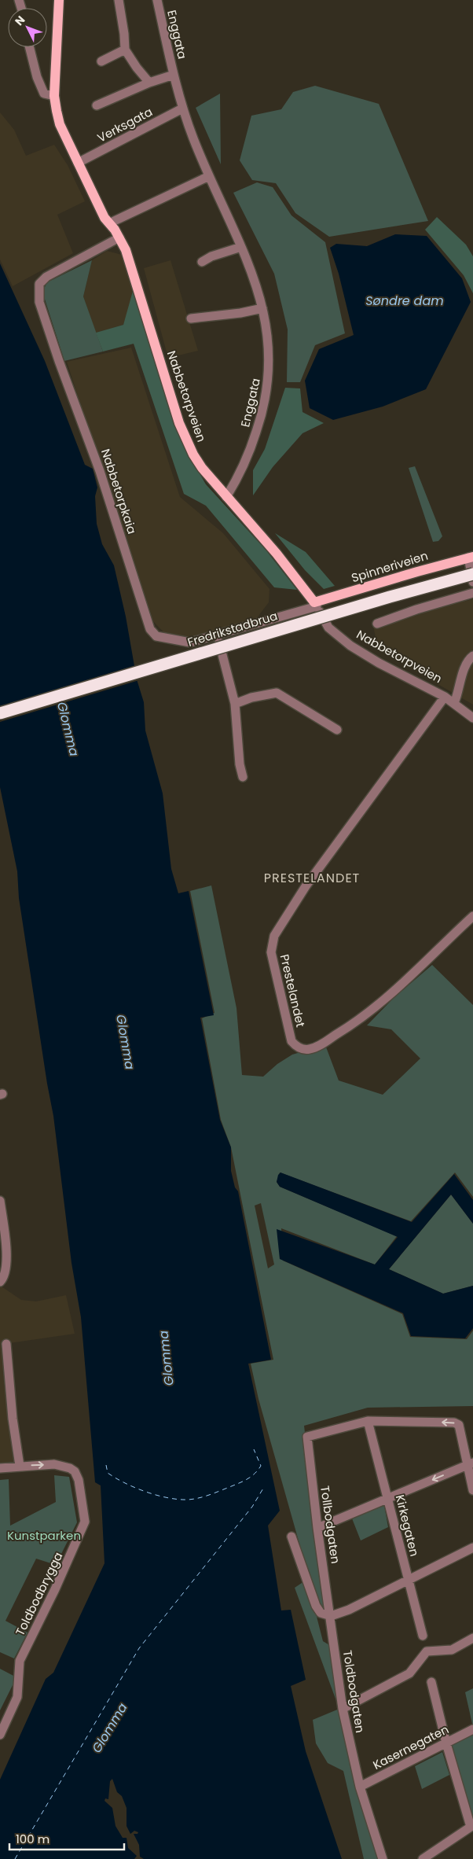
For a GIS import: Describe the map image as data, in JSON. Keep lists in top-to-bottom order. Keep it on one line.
{"streets":{"highway":["Fredrikstadbrua"],"main road":["Nabbetorpveien","Spinneriveien"],"street":["Enggata","Verksgata","Nabbetorpkaia","Prestelandet","Tollbodgaten","Kirkegaten","Toldbodbrygga","Toldbodgaten","Kasernegaten"]},"crossings":[["Enggata","Verksgata"],["Enggata","Nabbetorpveien"],["Verksgata","Nabbetorpveien"],["Nabbetorpveien","Nabbetorpkaia"],["Nabbetorpveien","Spinneriveien"],["Nabbetorpveien","Prestelandet"],["Nabbetorpkaia","Spinneriveien"],["Tollbodgaten","Kirkegaten"],["Tollbodgaten","Toldbodgaten"],["Toldbodgaten","Kasernegaten"]],"districts":["PRESTELANDET"],"water":["Søndre dam","Glomma"],"parks":["Kunstparken"],"scale_bar":"100 m","north":"top left"}
